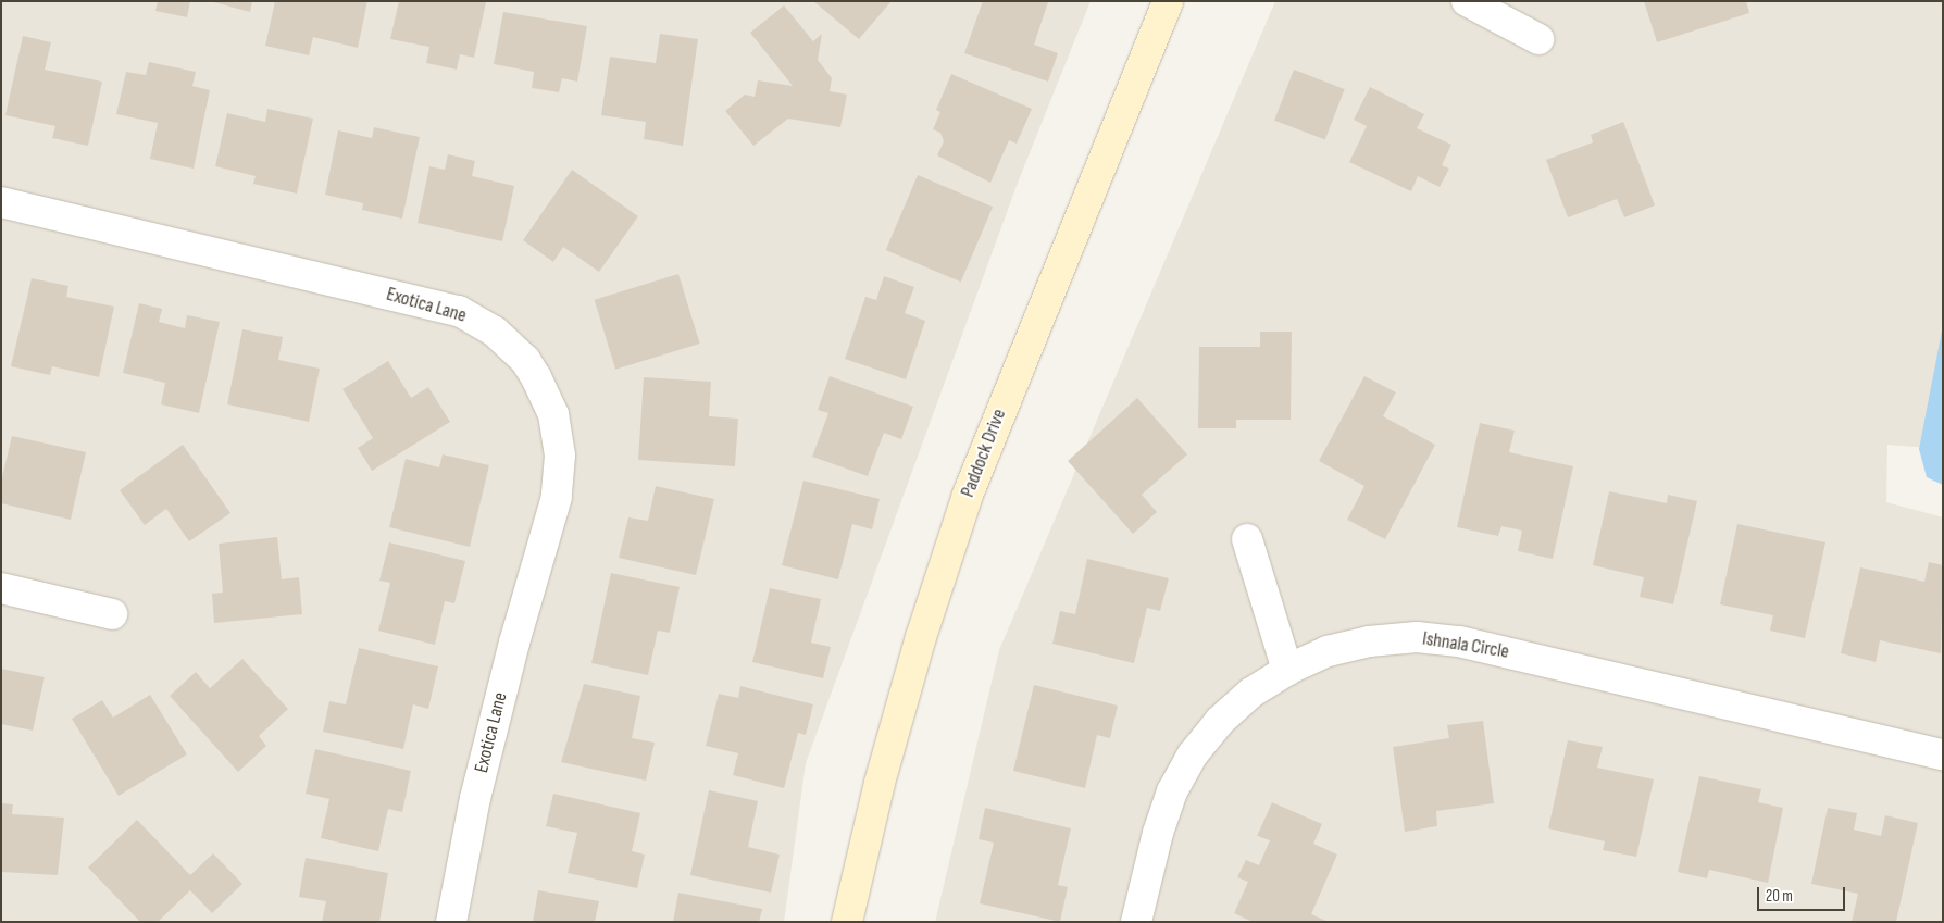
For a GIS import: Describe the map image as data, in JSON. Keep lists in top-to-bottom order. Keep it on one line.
{"streets":{"street":["Exotica Lane","Paddock Drive","Ishnala Circle"]},"scale_bar":"20 m"}
